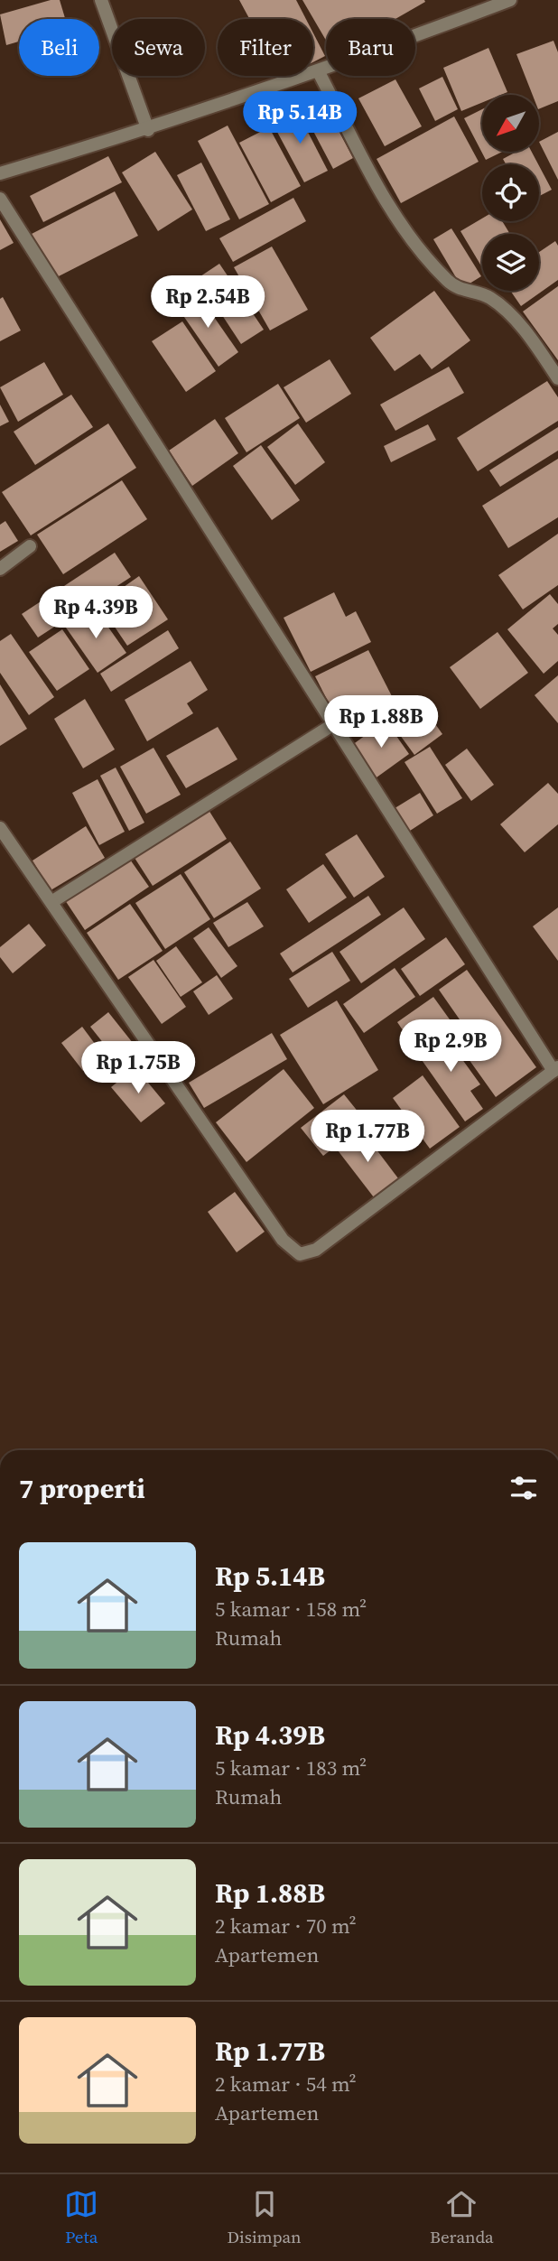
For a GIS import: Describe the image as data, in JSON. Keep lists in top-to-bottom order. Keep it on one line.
{"north":"bottom left","page":{"chip":["Beli","Sewa","Filter","Baru"],"price":["Rp 5.14B","Rp 2.54B","Rp 4.39B","Rp 1.88B","Rp 2.9B","Rp 1.75B","Rp 1.77B"],"heading":"7 properti","list":[{"name":"Rp 5.14B","note":"5 kamar · 158 m² · Rumah"},{"name":"Rp 4.39B","note":"5 kamar · 183 m² · Rumah"},{"name":"Rp 1.88B","note":"2 kamar · 70 m² · Apartemen"},{"name":"Rp 1.77B","note":"2 kamar · 54 m² · Apartemen"}],"tabs":["Peta","Disimpan","Beranda"]}}
